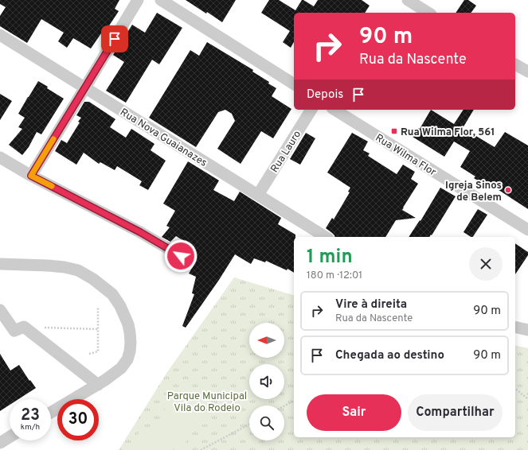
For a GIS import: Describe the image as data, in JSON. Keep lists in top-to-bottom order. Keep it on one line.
{"streets":{"street":["Rua Nova Guaianazes","Rua Lauro","Rua Wilma Flor"]},"crossings":[["Rua Nova Guaianazes","Rua Lauro"]],"parks":["Parque Municipal Vila do Rodeio"],"places":{"transit":["Rua Wilma Flor, 561"],"other":["Igreja Sinos de Belem"]},"north":"left","page":{"turn":["90 m","Rua da Nascente"],"then":"Depois","heading":["1 min","180 m · 12:01"],"list":[{"name":"Vire à direita","note":"Rua da Nascente","value":"90 m"},{"name":"Chegada ao destino","value":"90 m"}],"buttons":["Sair","Compartilhar"],"speed":"23 km/h","limit":"30"}}
